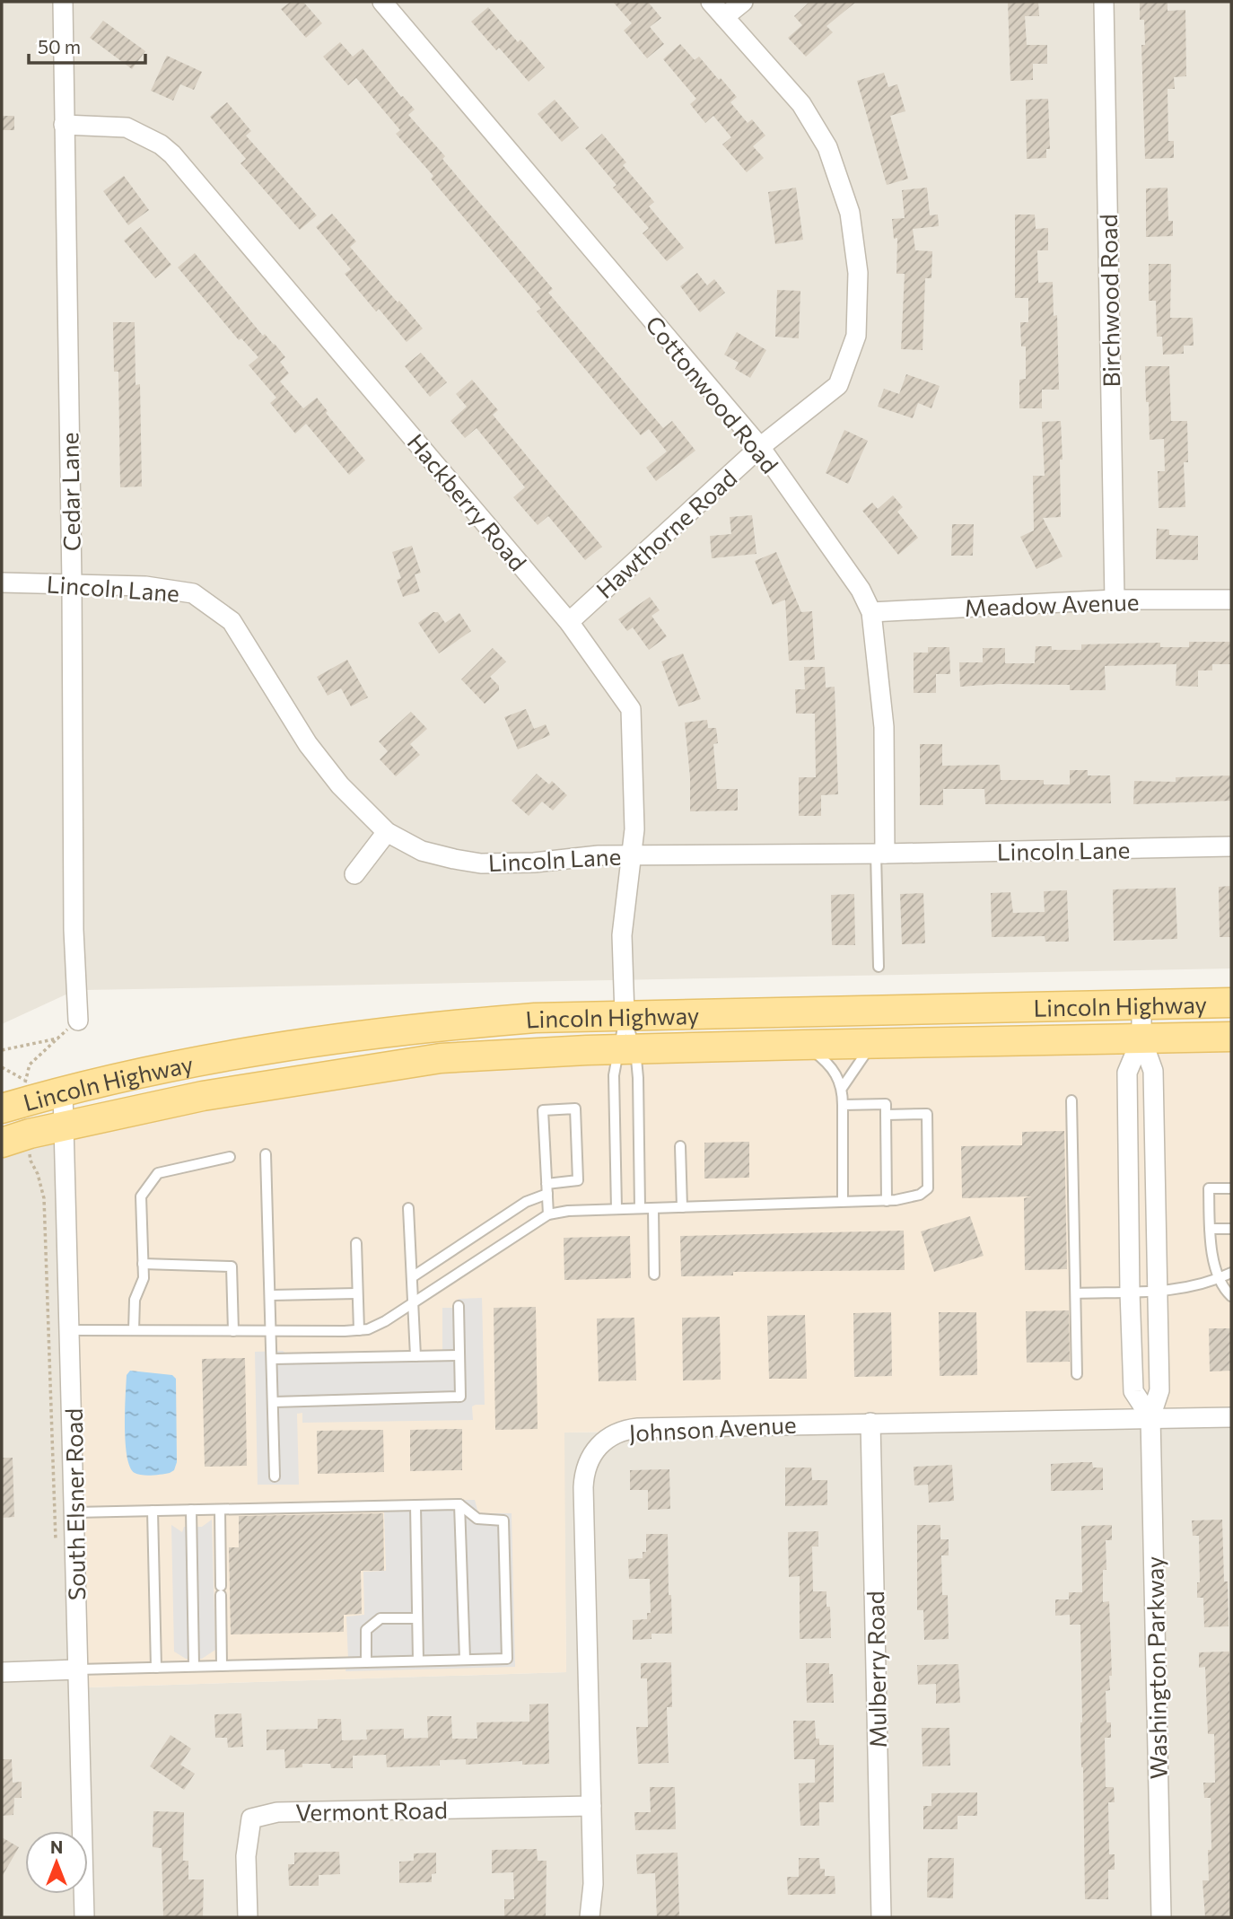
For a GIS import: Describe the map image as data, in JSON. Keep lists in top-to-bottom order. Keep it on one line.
{"streets":{"main road":["Lincoln Highway"],"street":["Birchwood Road","Cottonwood Road","Cedar Lane","Hackberry Road","Hawthorne Road","Lincoln Lane","Meadow Avenue","Johnson Avenue","South Elsner Road","Washington Parkway","Mulberry Road","Vermont Road"]},"crossings":[["Birchwood Road","Meadow Avenue"],["Cottonwood Road","Hawthorne Road"],["Cottonwood Road","Lincoln Lane"],["Cottonwood Road","Meadow Avenue"],["Cedar Lane","Hackberry Road"],["Cedar Lane","Lincoln Lane"],["Hackberry Road","Hawthorne Road"],["Hackberry Road","Lincoln Lane"],["Hackberry Road","Lincoln Highway"],["Lincoln Highway","South Elsner Road"],["Lincoln Highway","Washington Parkway"],["Johnson Avenue","Washington Parkway"],["Johnson Avenue","Mulberry Road"],["Johnson Avenue","Vermont Road"]],"scale_bar":"50 m","north":"top"}
